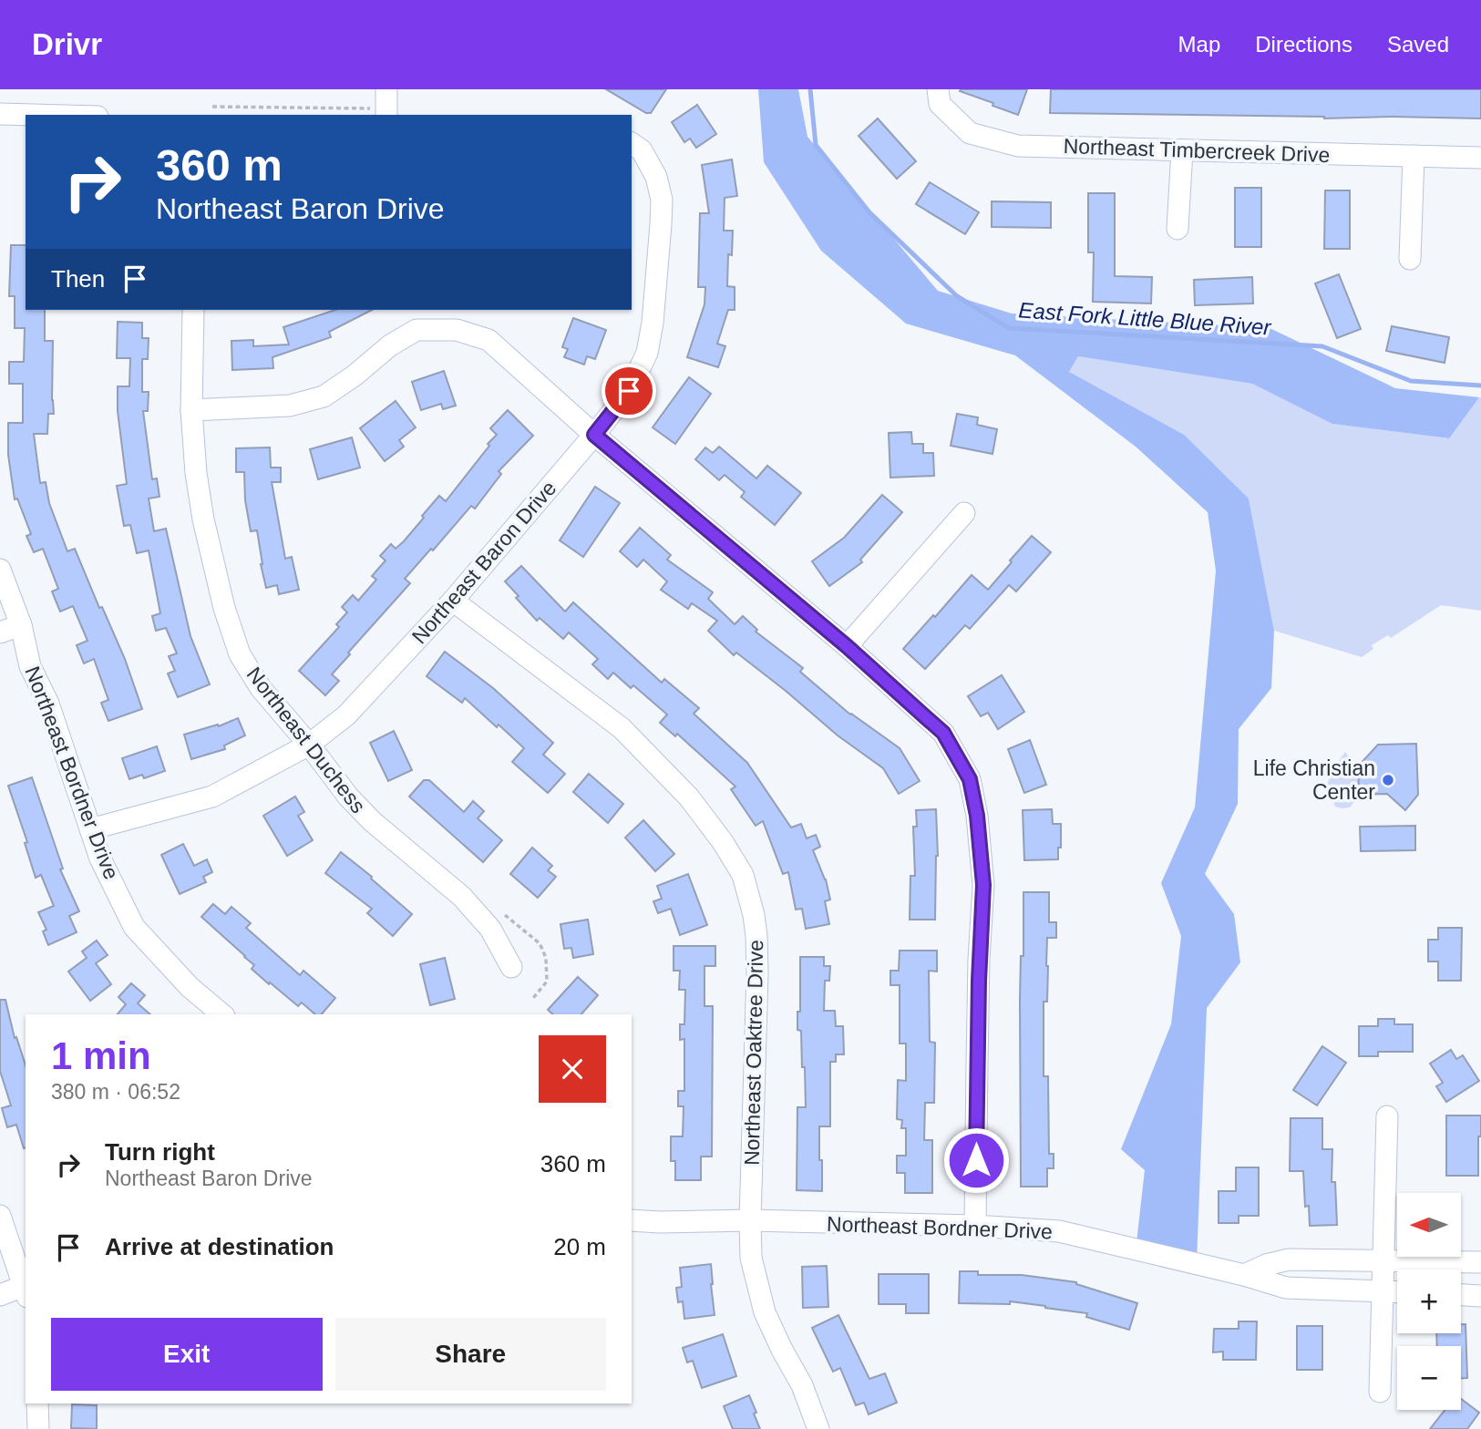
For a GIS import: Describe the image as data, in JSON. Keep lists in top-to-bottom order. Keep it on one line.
{"streets":{"street":["Northeast Timbercreek Drive","Northeast Baron Drive","Northeast Duchess","Northeast Bordner Drive","Northeast Oaktree Drive"]},"crossings":[["Northeast Baron Drive","Northeast Duchess"],["Northeast Baron Drive","Northeast Bordner Drive"],["Northeast Baron Drive","Northeast Oaktree Drive"],["Northeast Bordner Drive","Northeast Oaktree Drive"]],"water":["East Fork Little Blue River"],"places":["Life Christian Center"],"north":"left","page":{"header":"Drivr","nav":["Map","Directions","Saved"],"turn":["360 m","Northeast Baron Drive"],"then":"Then","heading":["1 min","380 m · 06:52"],"list":[{"name":"Turn right","note":"Northeast Baron Drive","value":"360 m"},{"name":"Arrive at destination","value":"20 m"}],"map_buttons":["+","−"],"buttons":["Exit","Share"]}}
